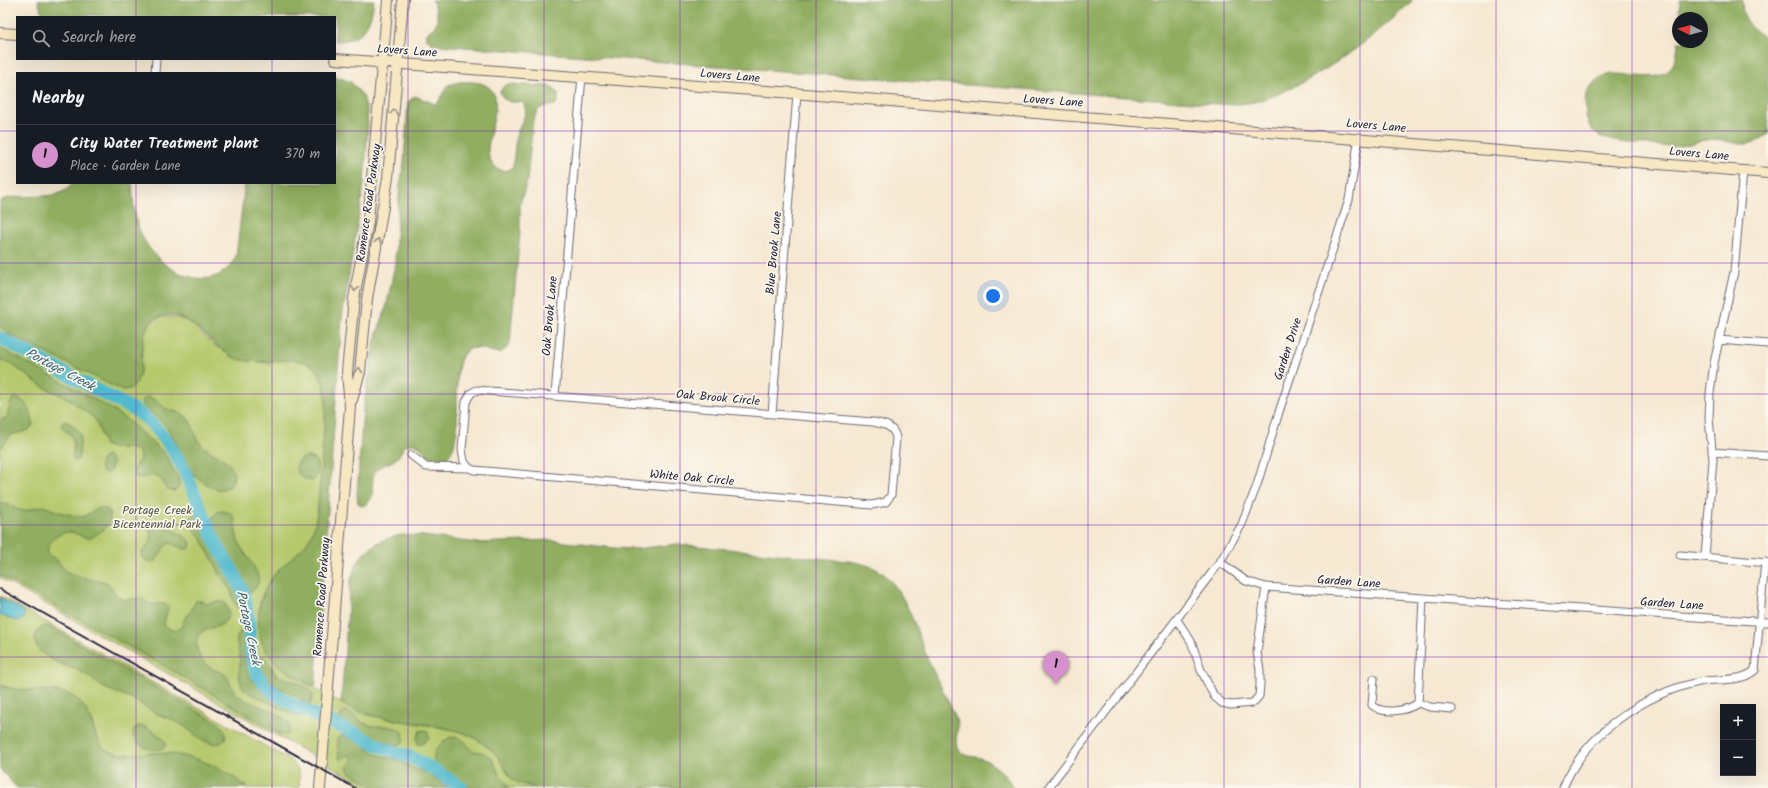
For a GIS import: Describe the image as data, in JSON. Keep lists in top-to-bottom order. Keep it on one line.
{"streets":{"street":["Lovers Lane","Romence Road Parkway","Blue Brook Lane","Oak Brook Lane","Garden Drive","Oak Brook Circle","White Oak Circle","Garden Lane"]},"crossings":[["Lovers Lane","Romence Road Parkway"],["Lovers Lane","Blue Brook Lane"],["Lovers Lane","Oak Brook Lane"],["Lovers Lane","Garden Drive"],["Blue Brook Lane","Oak Brook Circle"],["Oak Brook Lane","Oak Brook Circle"],["Garden Drive","Garden Lane"],["Oak Brook Circle","White Oak Circle"]],"water":["Portage Creek"],"parks":["Portage Creek Bicentennial Park"],"north":"left","page":{"search":"Search here","heading":"Nearby","list":[{"mark":"1","name":"City Water Treatment plant","note":"Place · Garden Lane","value":"370 m"}],"pins":"1","map_buttons":["+","−"]}}
